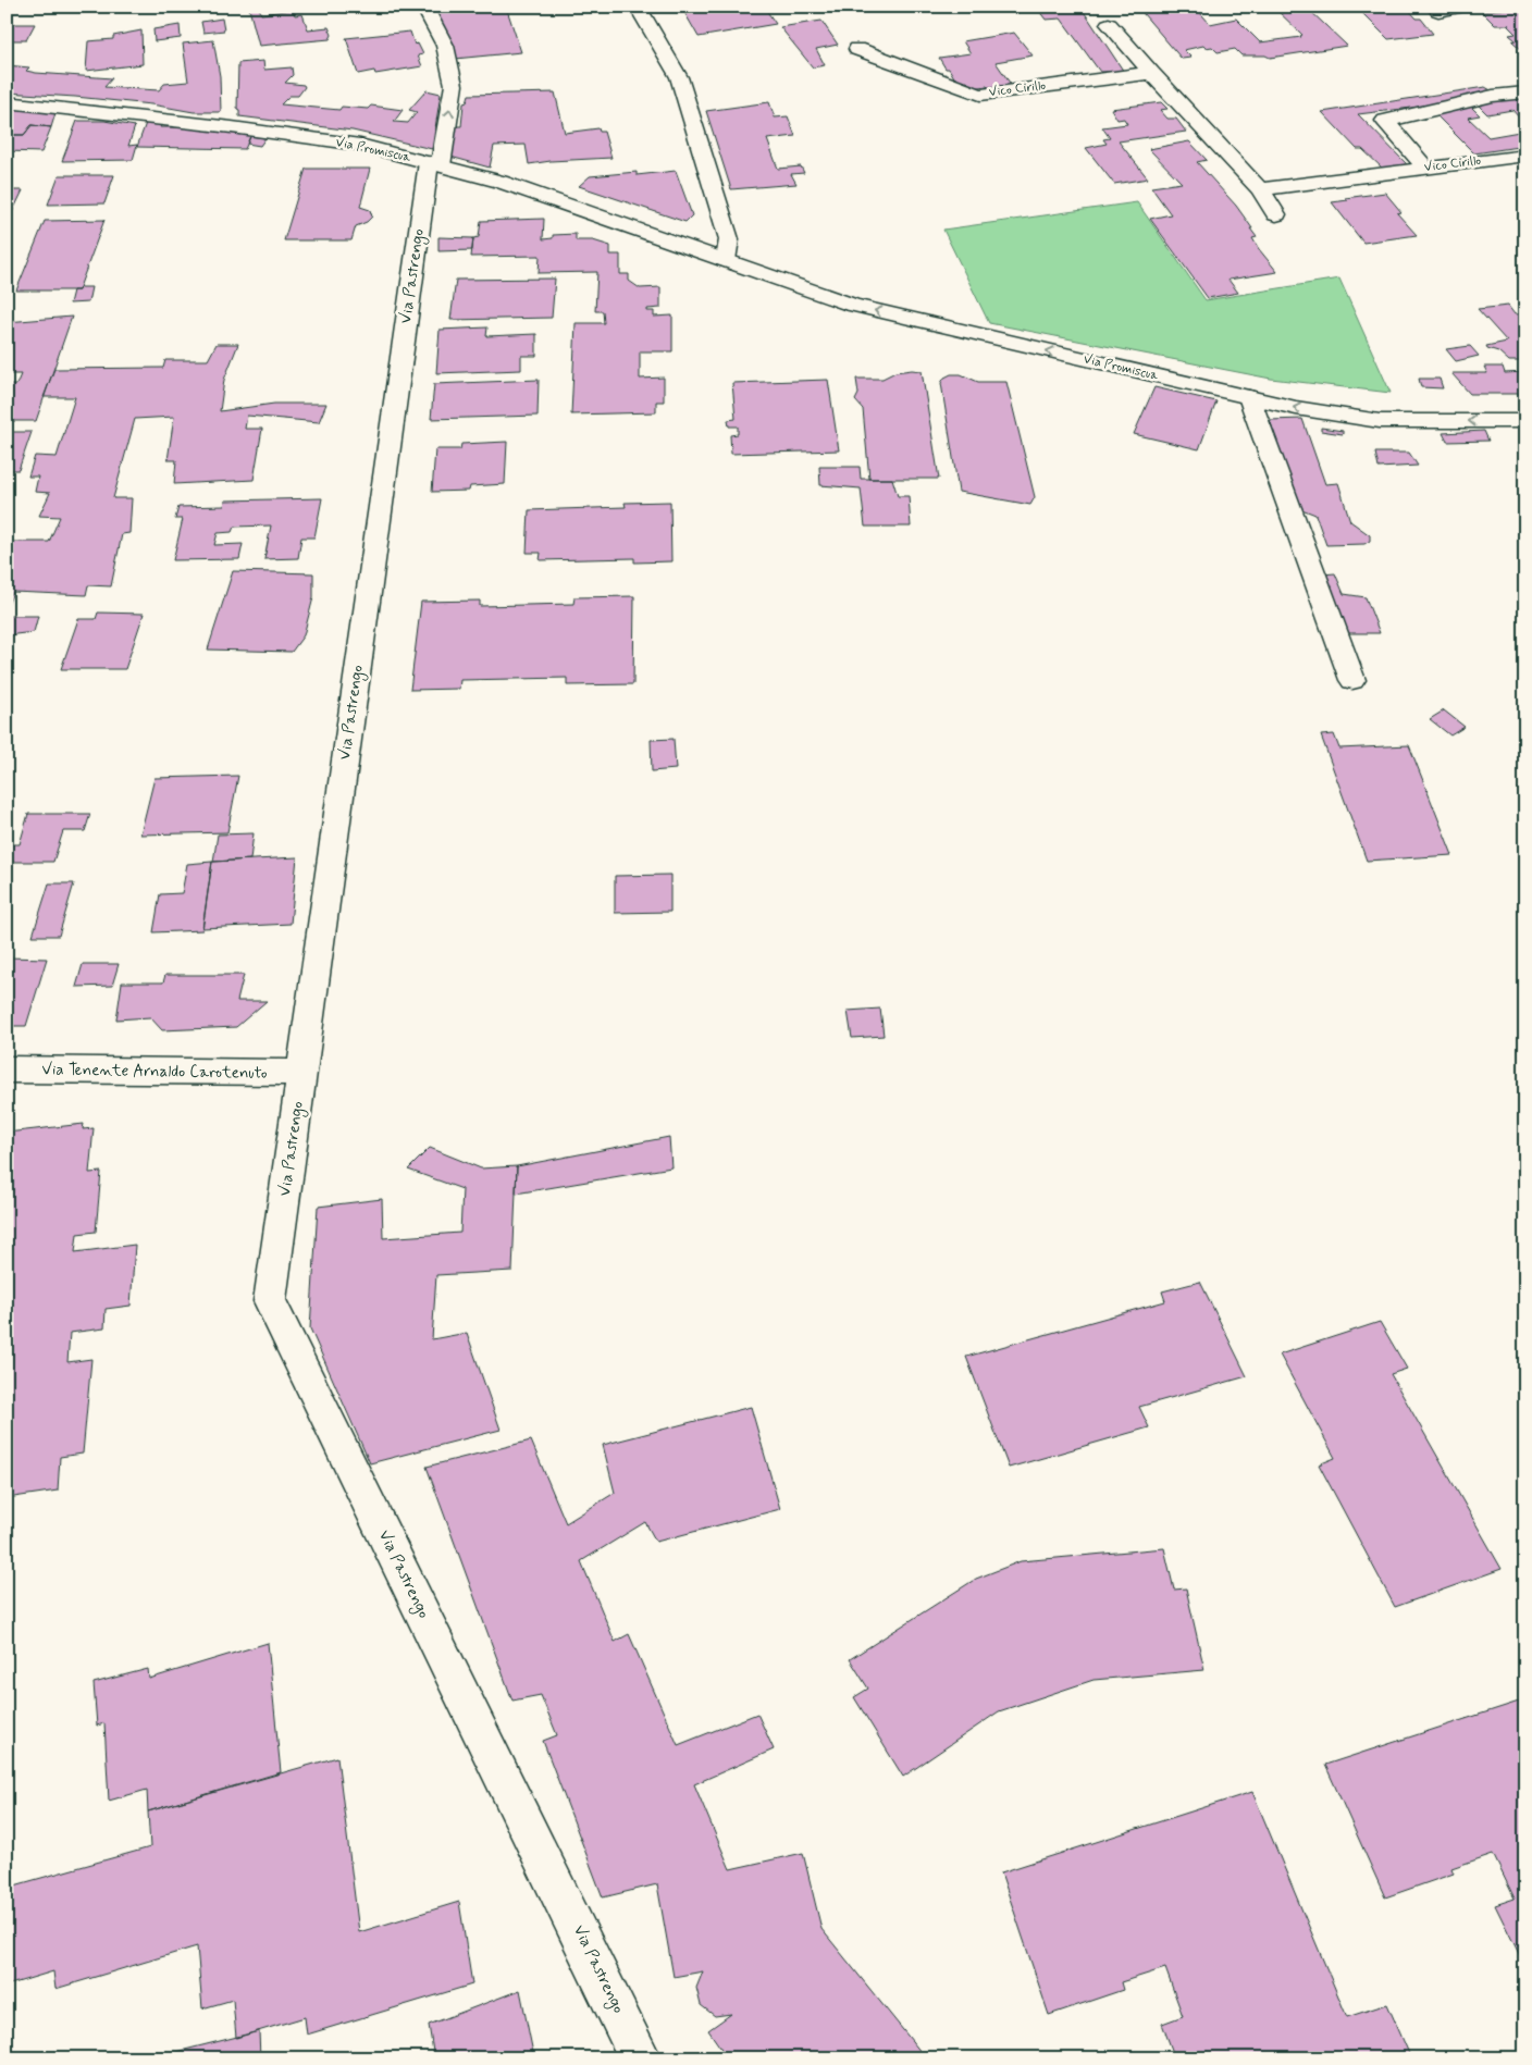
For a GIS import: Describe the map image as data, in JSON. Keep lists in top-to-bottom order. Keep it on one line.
{"streets":{"street":["Vico Cirillo","Via Promiscua","Via Pastrengo","Via Tenente Arnaldo Carotenuto"]},"crossings":[["Via Promiscua","Via Pastrengo"],["Via Pastrengo","Via Tenente Arnaldo Carotenuto"]],"one_way":["Via Promiscua"]}
